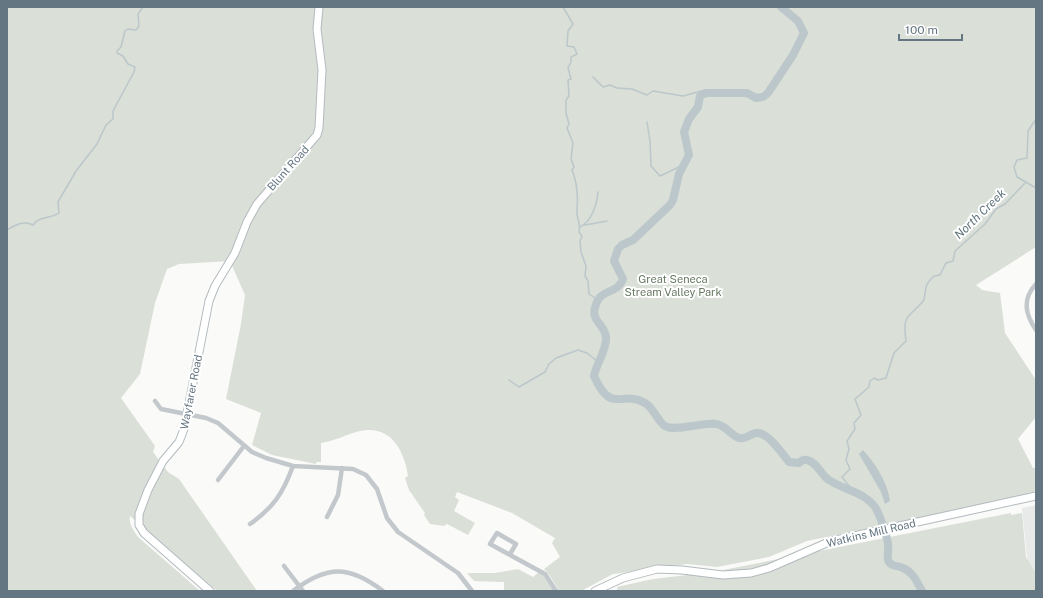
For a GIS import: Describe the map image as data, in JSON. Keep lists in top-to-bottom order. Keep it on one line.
{"streets":{"street":["Blunt Road","Wayfarer Road","Watkins Mill Road"]},"crossings":[["Blunt Road","Wayfarer Road"]],"water":["North Creek"],"parks":["Great Seneca Stream Valley Park"],"scale_bar":"100 m"}
